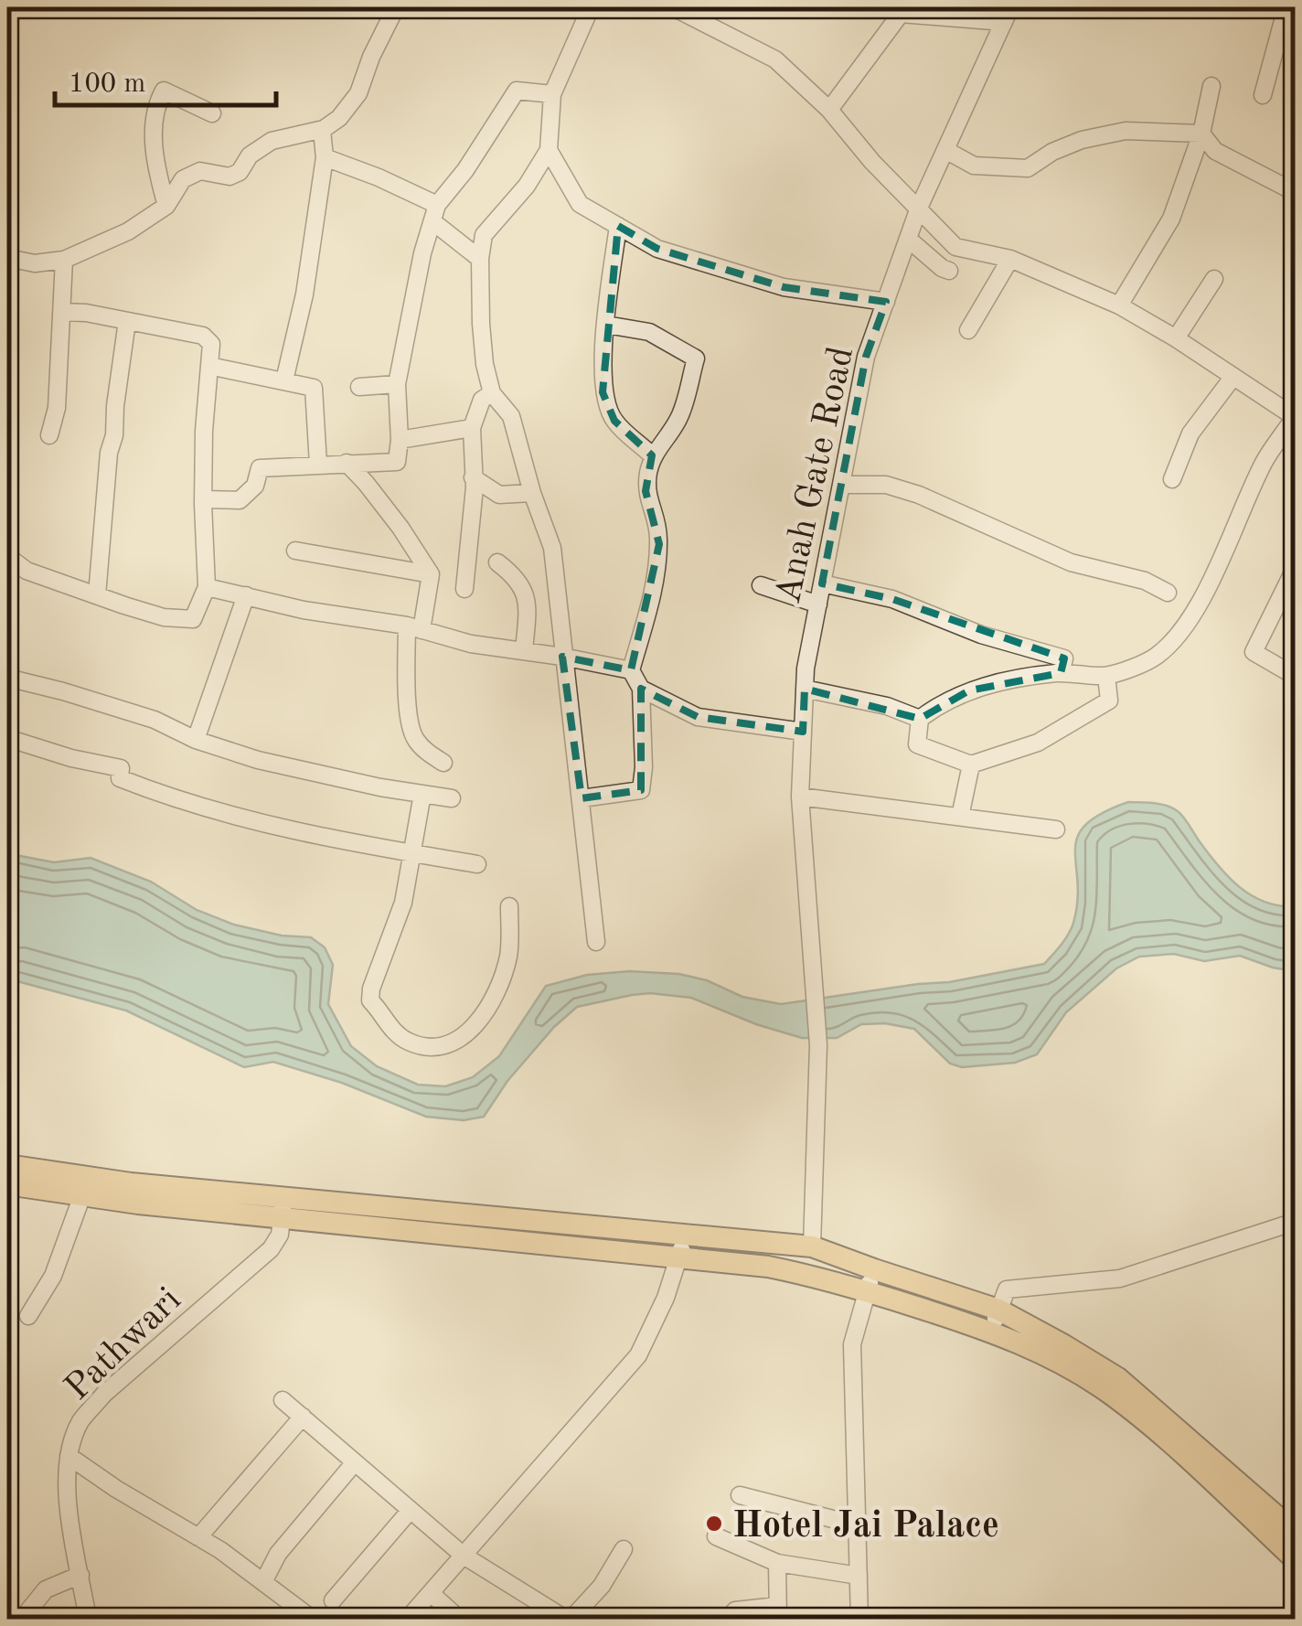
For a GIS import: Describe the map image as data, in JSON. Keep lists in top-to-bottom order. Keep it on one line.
{"streets":{"street":["Anah Gate Road","Pathwari"]},"places":["Hotel Jai Palace"],"scale_bar":"100 m"}
